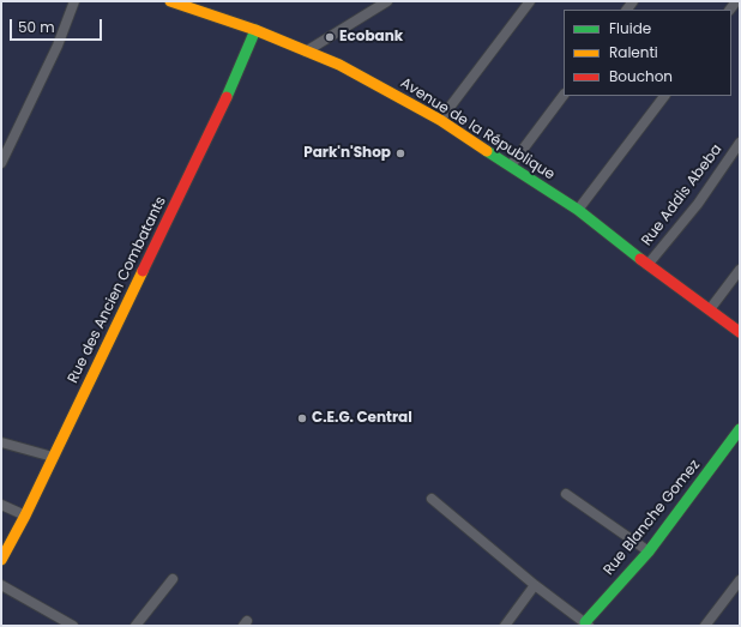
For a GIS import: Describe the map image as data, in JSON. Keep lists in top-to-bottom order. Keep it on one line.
{"streets":{"street":["Avenue de la République","Rue Addis Abeba","Rue des Ancien Combatants","Rue Blanche Gomez"]},"crossings":[["Avenue de la République","Rue Addis Abeba"],["Avenue de la République","Rue des Ancien Combatants"]],"places":["Ecobank","Park'n'Shop","C.E.G. Central"],"legend":["Fluide","Ralenti","Bouchon"],"scale_bar":"50 m"}
